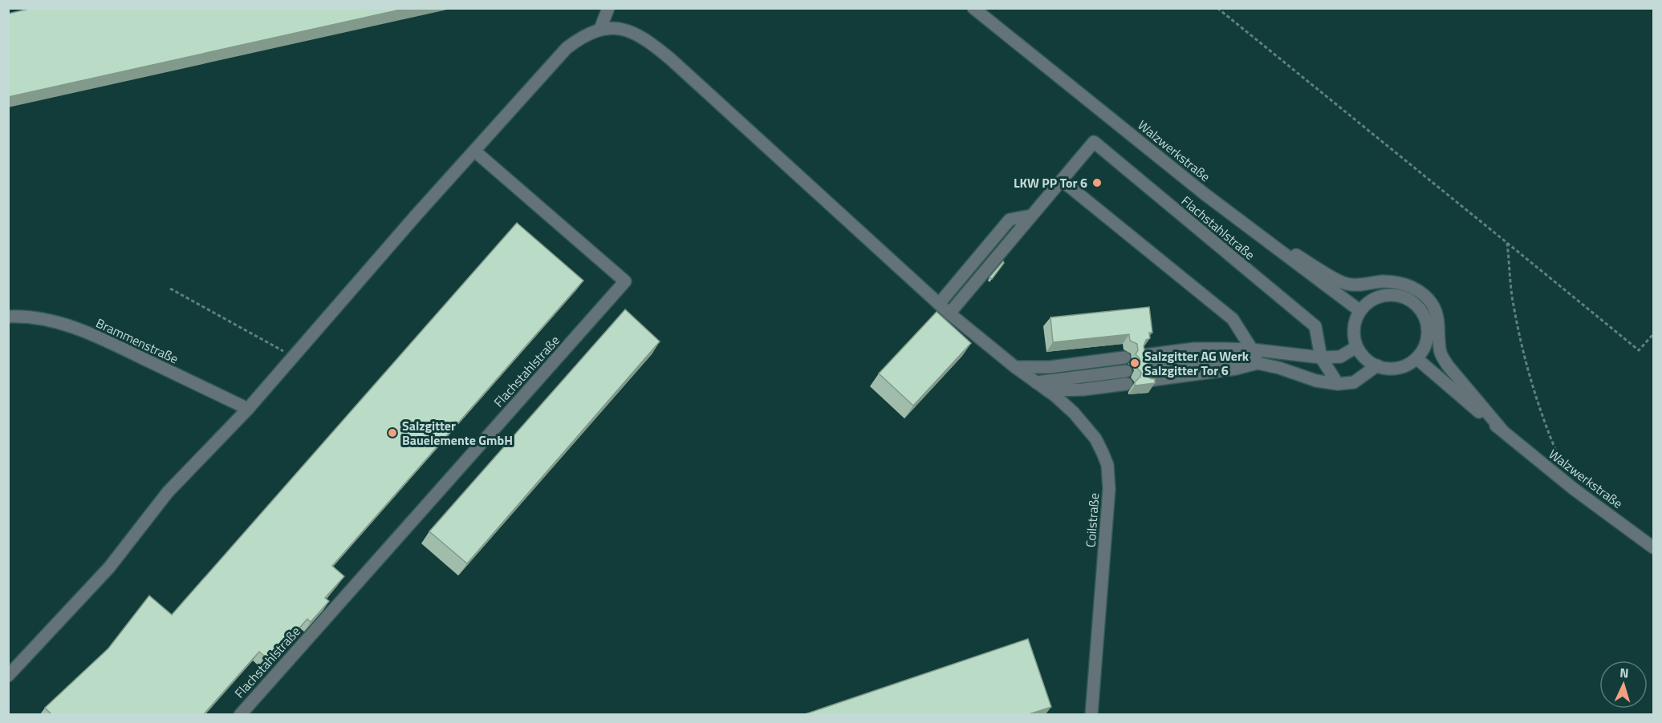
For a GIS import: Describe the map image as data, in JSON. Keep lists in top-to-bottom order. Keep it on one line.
{"streets":{"street":["Walzwerkstraße","Flachstahlstraße","Brammenstraße","Coilstraße"]},"places":["LKW PP Tor 6","Salzgitter AG Werk Salzgitter Tor 6","Salzgitter Bauelemente GmbH"],"north":"top"}
